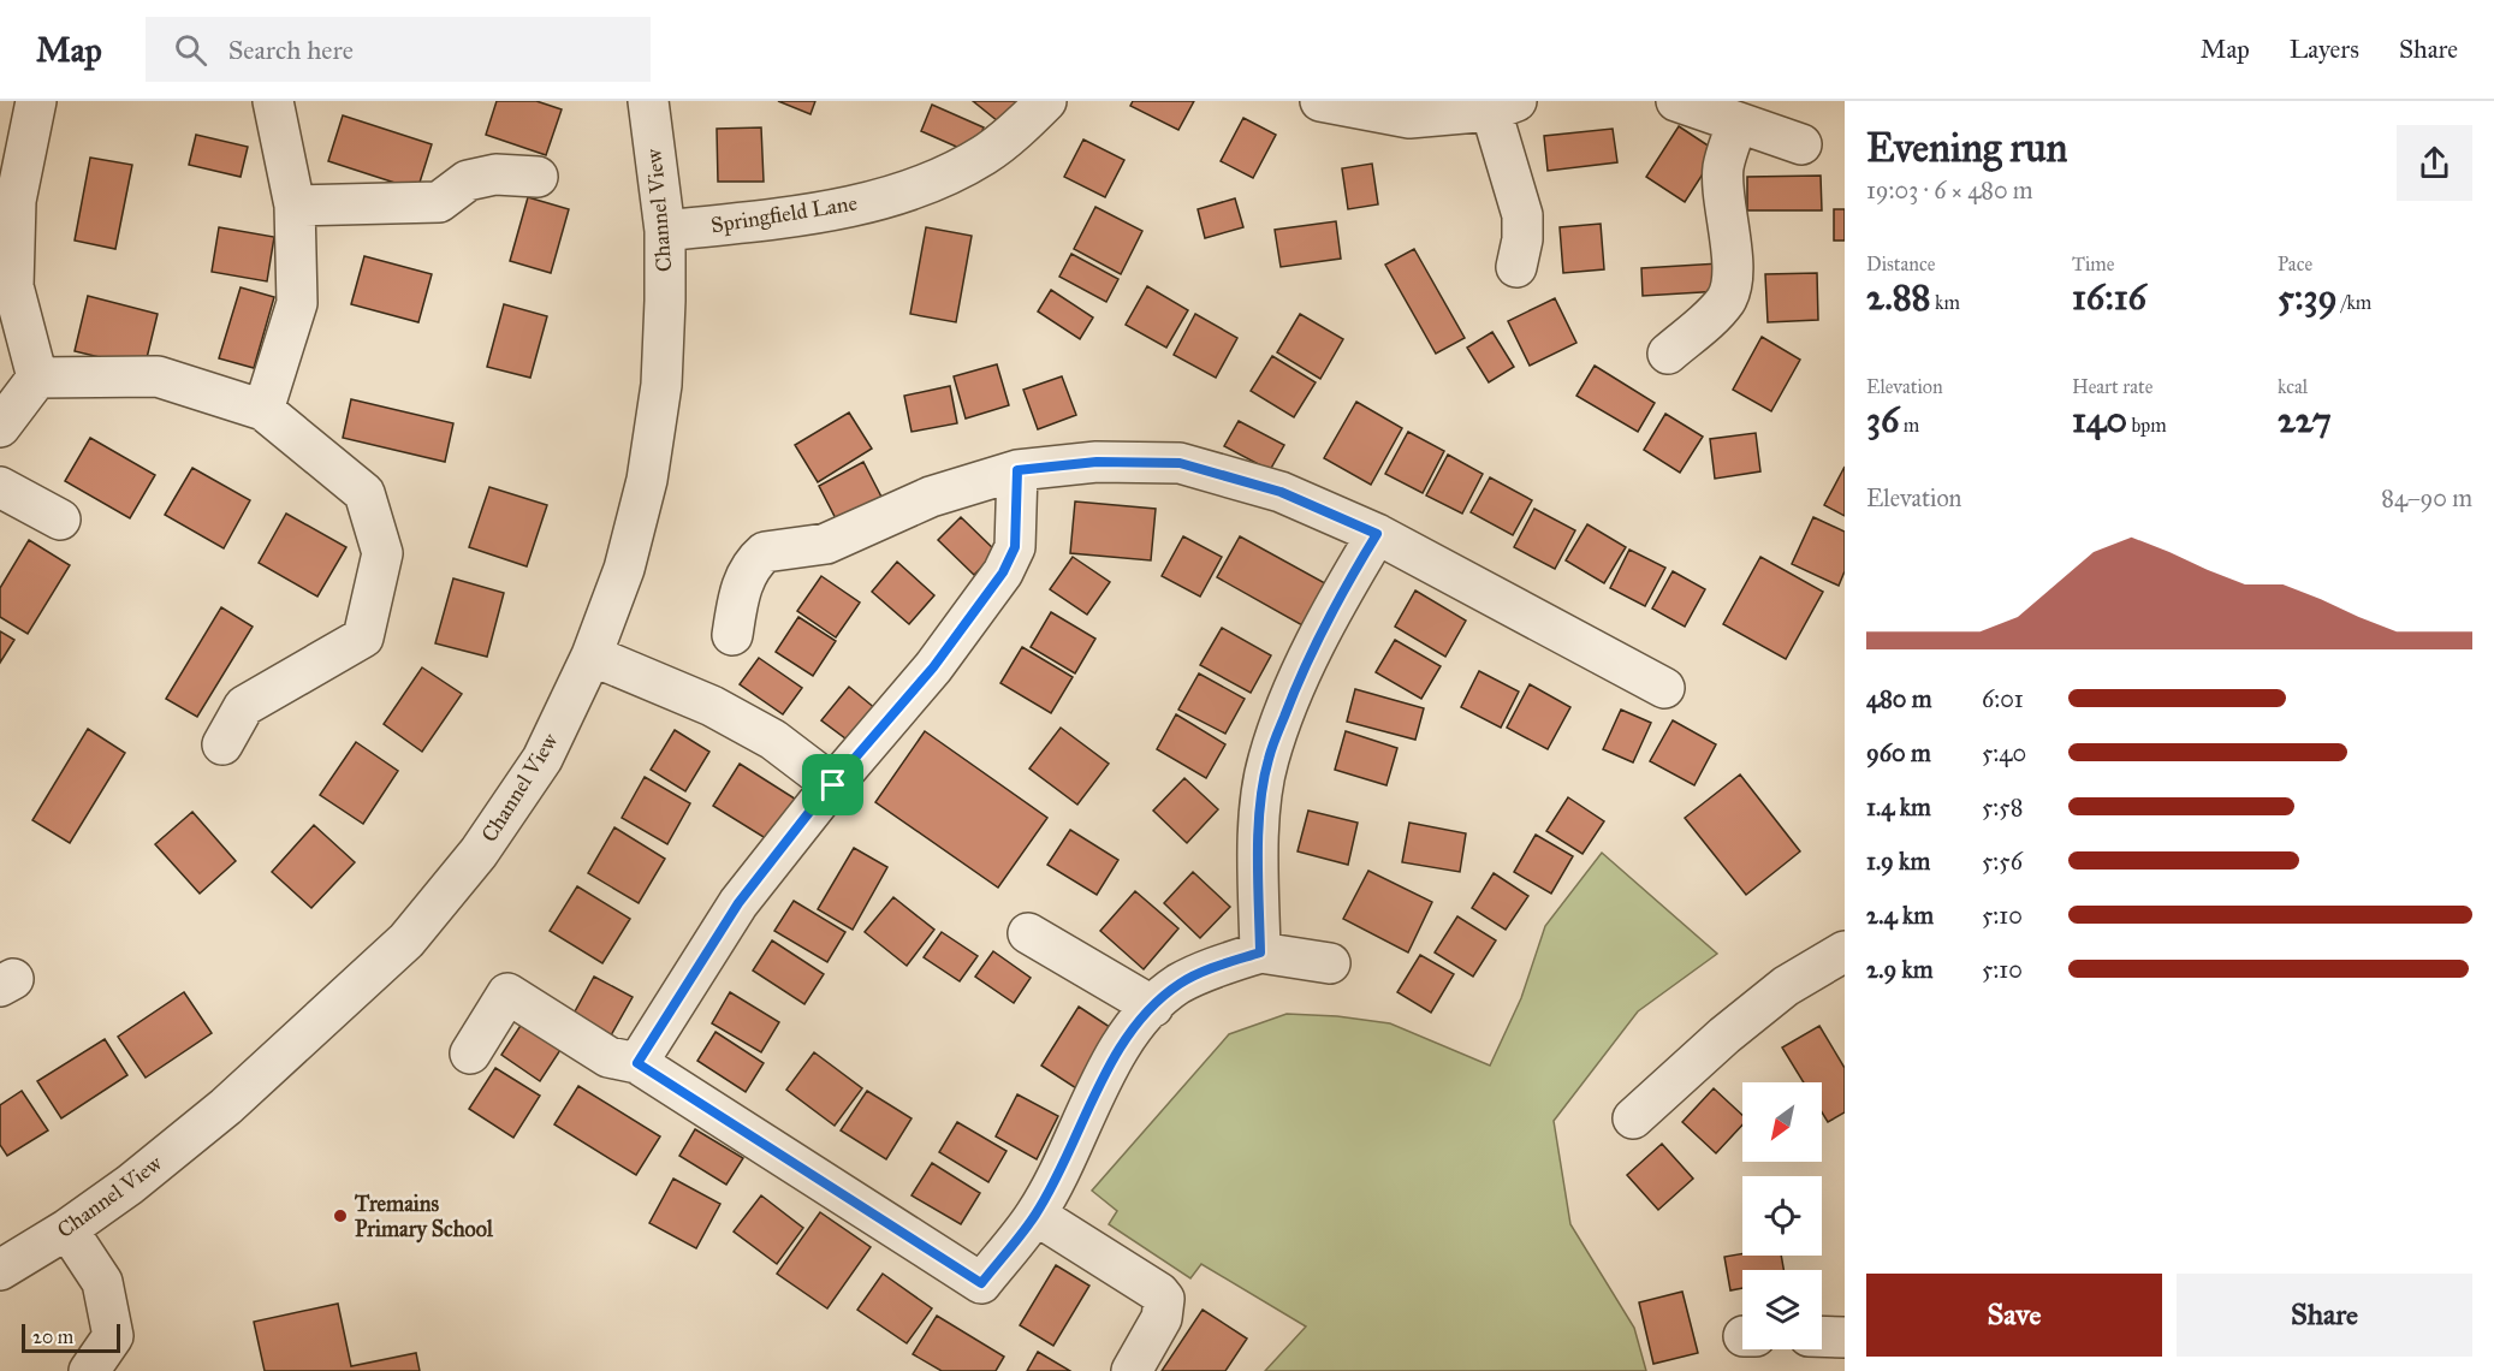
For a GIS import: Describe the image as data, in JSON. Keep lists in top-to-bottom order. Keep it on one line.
{"streets":{"street":["Channel View","Springfield Lane"]},"crossings":[["Channel View","Springfield Lane"]],"places":["Tremains Primary School"],"scale_bar":"20 m","north":"bottom left","page":{"header":"Map","search":"Search here","nav":["Map","Layers","Share"],"heading":["Evening run","19:03 · 6 × 480 m"],"stats":[["Distance","2.88 km"],["Time","16:16"],["Pace","5:39 /km"],["Elevation","36 m"],["Heart rate","140 bpm"],["kcal","227"]],"chart":["Elevation","84–90 m"],"list":[{"name":"480 m","note":"6:01"},{"name":"960 m","note":"5:40"},{"name":"1.4 km","note":"5:58"},{"name":"1.9 km","note":"5:56"},{"name":"2.4 km","note":"5:10"},{"name":"2.9 km","note":"5:10"}],"buttons":["Save","Share"],"scale":"20 m"}}
